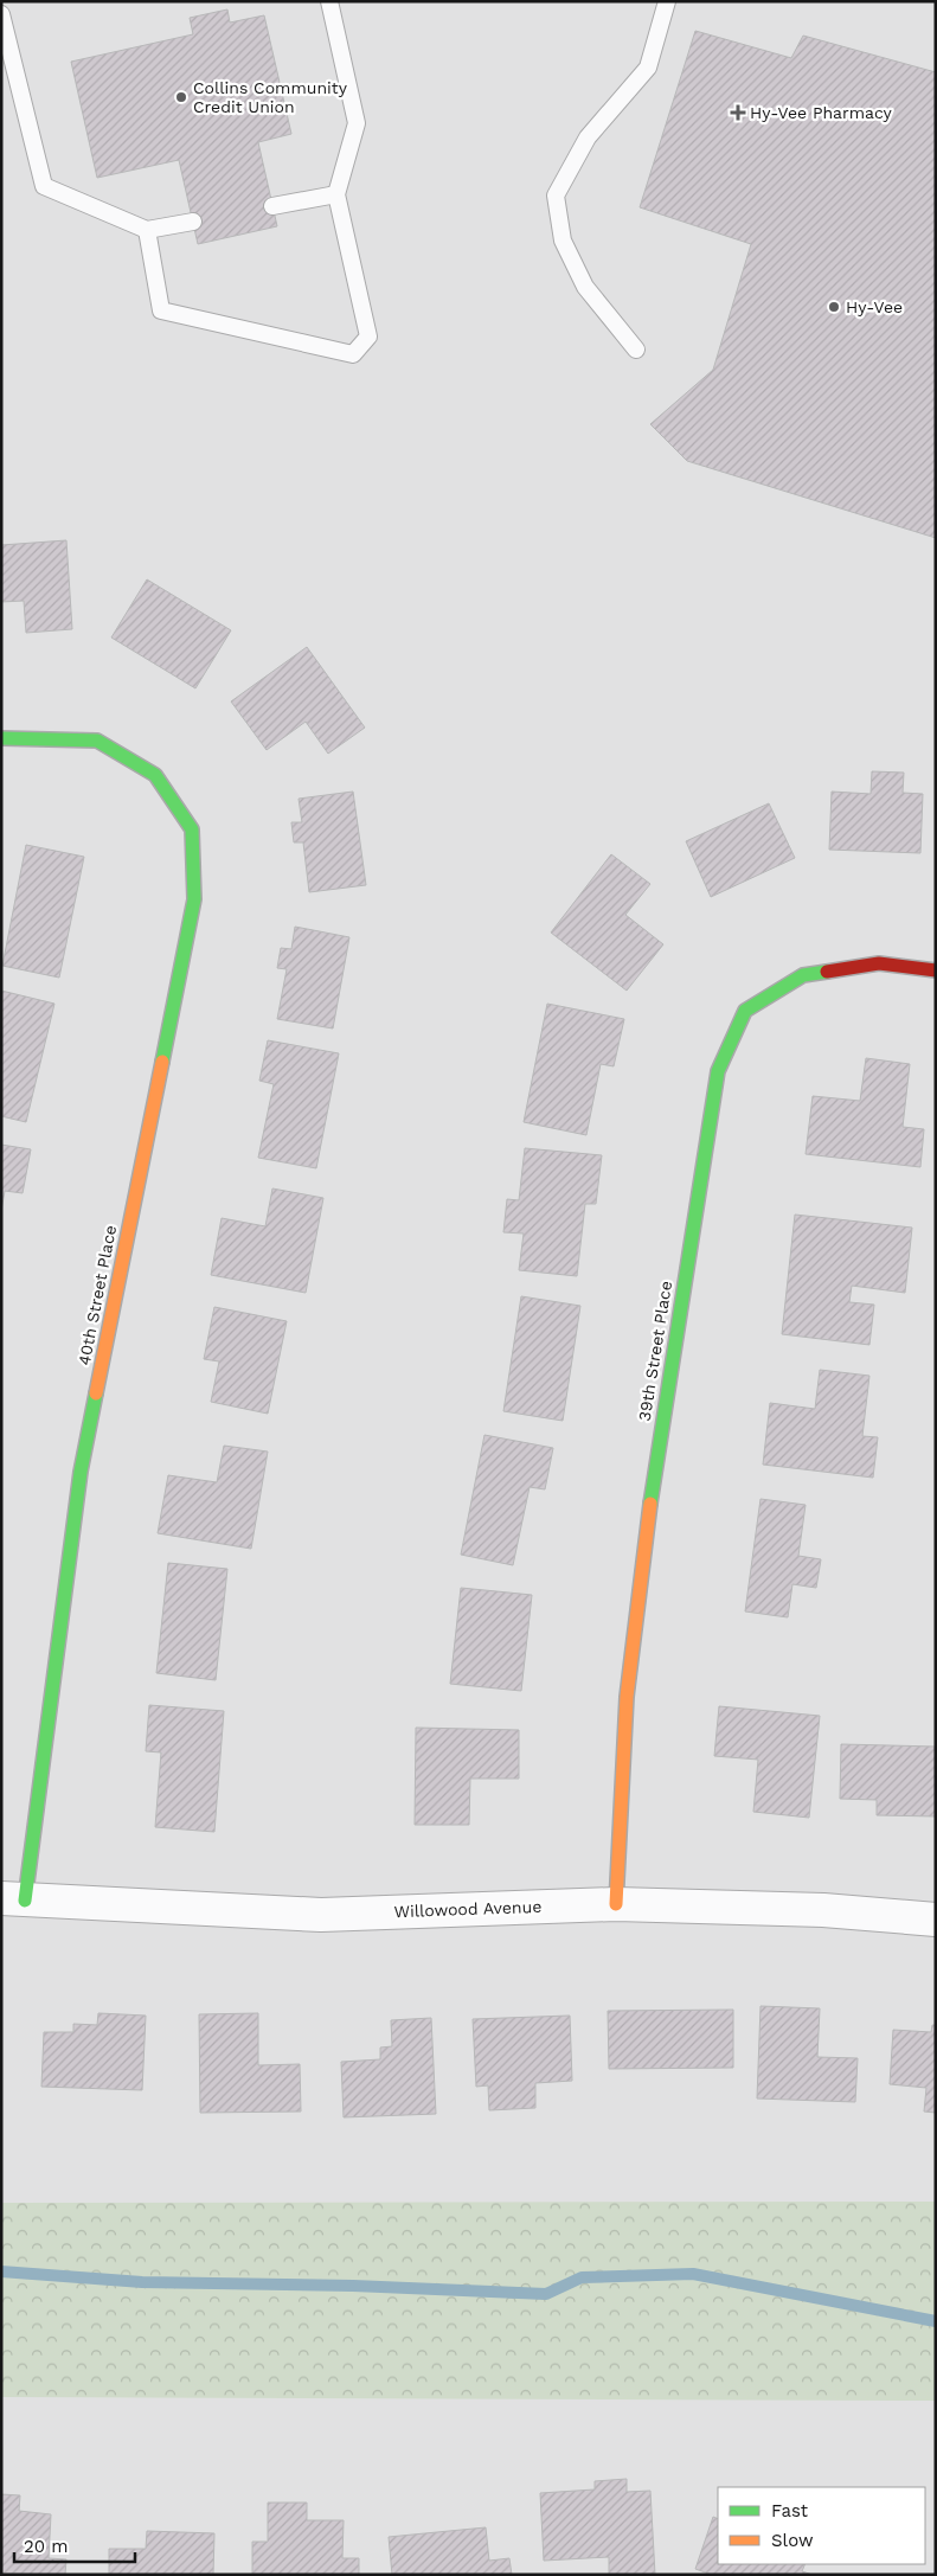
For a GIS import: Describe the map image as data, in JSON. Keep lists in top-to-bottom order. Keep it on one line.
{"streets":{"street":["40th Street Place","39th Street Place","Willowood Avenue"]},"crossings":[["40th Street Place","Willowood Avenue"],["39th Street Place","Willowood Avenue"]],"places":{"other":["Collins Community Credit Union","Hy-Vee"],"health":["Hy-Vee Pharmacy"]},"legend":["Fast","Slow"],"scale_bar":"20 m"}
